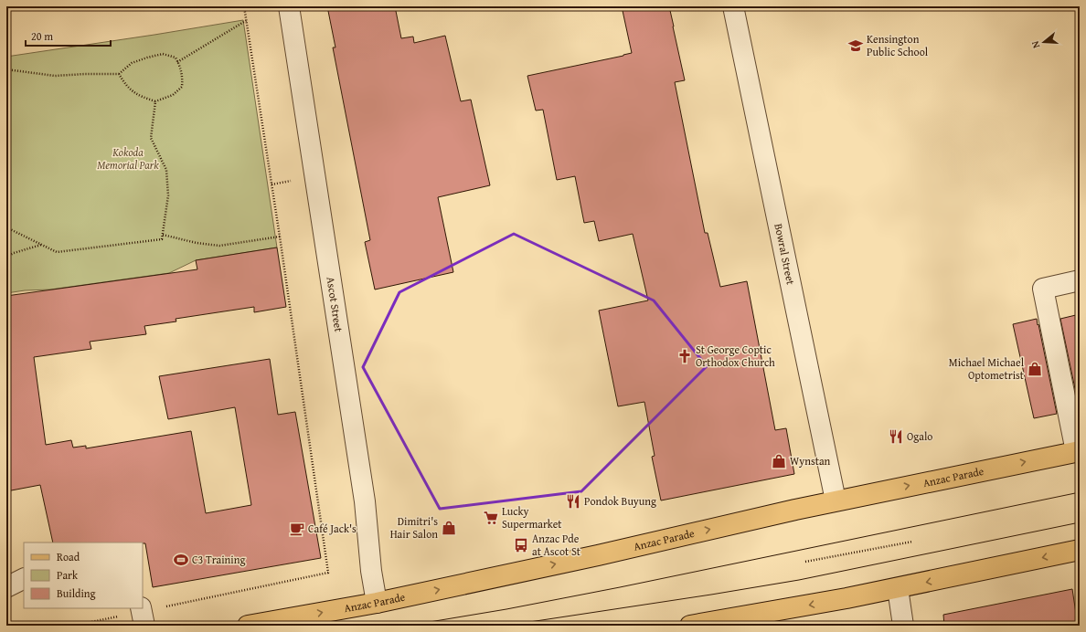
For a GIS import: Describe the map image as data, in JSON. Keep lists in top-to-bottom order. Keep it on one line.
{"streets":{"main road":["Anzac Parade"],"street":["Bowral Street","Ascot Street"]},"crossings":[["Bowral Street","Anzac Parade"],["Ascot Street","Anzac Parade"]],"parks":["Kokoda Memorial Park"],"places":{"school or university":["Kensington Public School"],"church":["St George Coptic Orthodox Church"],"shop":["Michael Michael Optometrist","Wynstan","Dimitri's Hair Salon"],"restaurant":["Ogalo","Pondok Buyung"],"supermarket":["Lucky Supermarket"],"cafe":["Café Jack's"],"bus stop":["Anzac Pde at Ascot St"],"sports":["C3 Training"]},"legend":["Road","Park","Building"],"scale_bar":"20 m","north":"left"}
